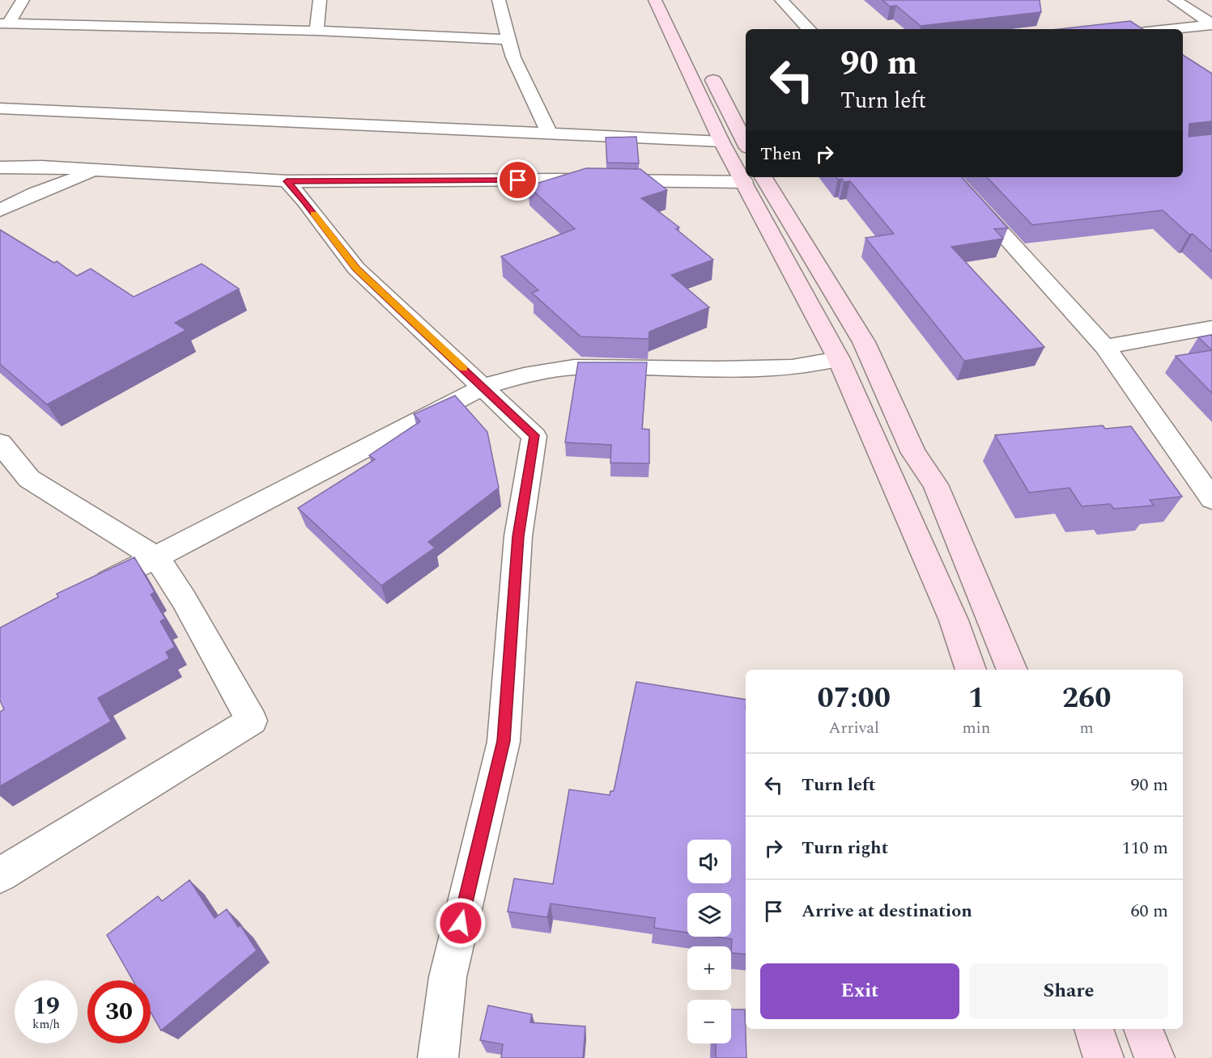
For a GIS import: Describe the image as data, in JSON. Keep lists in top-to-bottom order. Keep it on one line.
{"page":{"turn":["90 m","Turn left"],"then":"Then","eta":["07:00","Arrival","1","min","260","m"],"list":[{"name":"Turn left","value":"90 m"},{"name":"Turn right","value":"110 m"},{"name":"Arrive at destination","value":"60 m"}],"map_buttons":["+","−"],"buttons":["Exit","Share"],"speed":"19 km/h","limit":"30"}}
